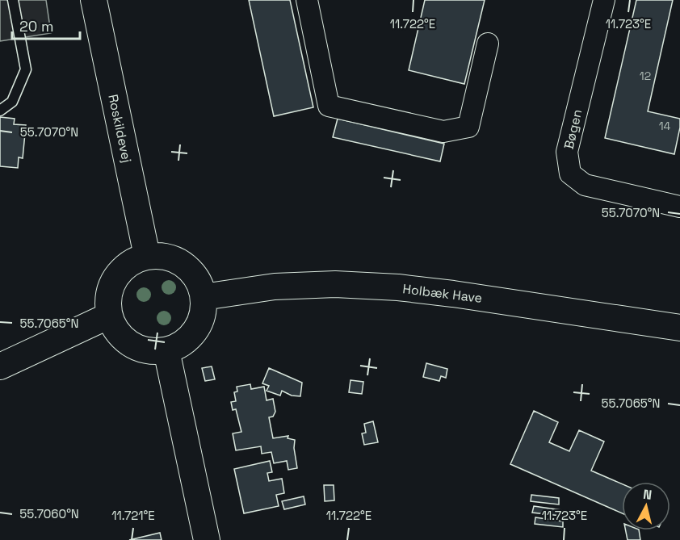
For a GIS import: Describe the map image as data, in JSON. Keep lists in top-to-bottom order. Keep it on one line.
{"streets":{"street":["Roskildevej","Bøgen","Holbæk Have"]},"crossings":[["Roskildevej","Holbæk Have"]],"house_numbers":["12","14"],"scale_bar":"20 m","north":"top","coordinates":["11.722°E","11.723°E","55.7070°N","55.7065°N","55.7060°N","11.721°E"]}
